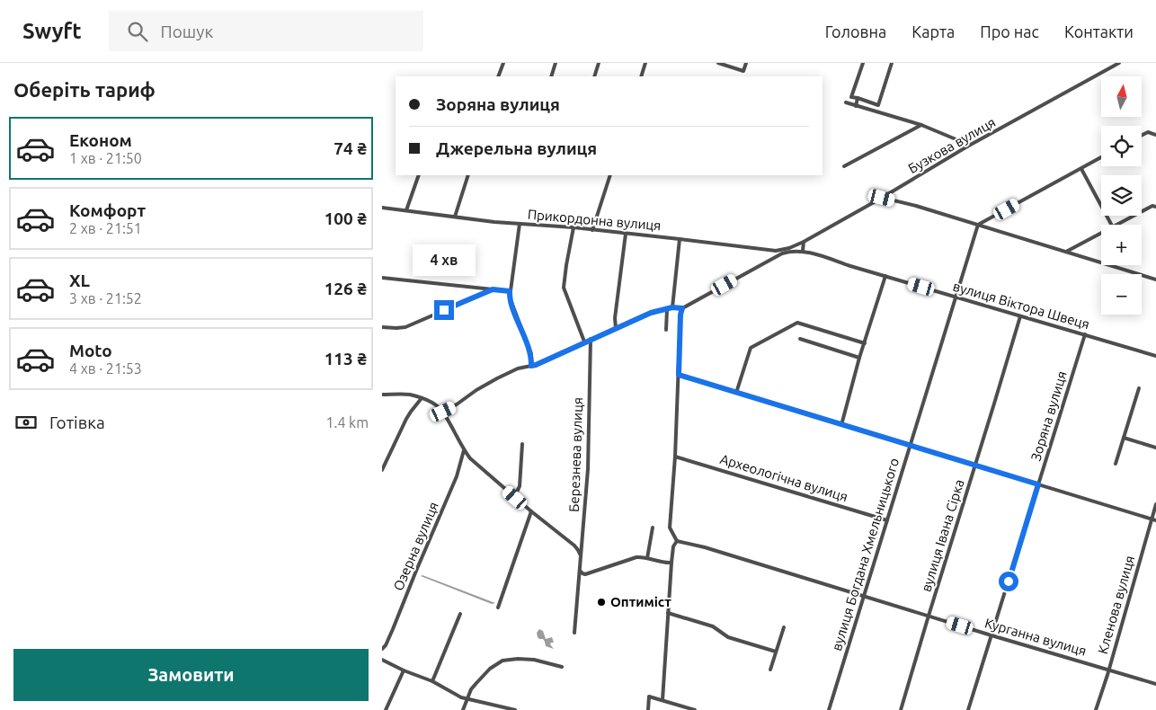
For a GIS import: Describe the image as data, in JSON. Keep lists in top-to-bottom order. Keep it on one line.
{"streets":{"street":["Бузкова вулиця","Прикордонна вулиця","вулиця Віктора Швеця","Зоряна вулиця","Березнева вулиця","Археологічна вулиця","вулиця Івана Сірка","Озерна вулиця","вулиця Богдана Хмельницького","Кленова вулиця","Курганна вулиця"]},"crossings":[["Бузкова вулиця","Прикордонна вулиця"],["вулиця Віктора Швеця","Зоряна вулиця"],["вулиця Віктора Швеця","вулиця Івана Сірка"],["вулиця Віктора Швеця","вулиця Богдана Хмельницького"],["Зоряна вулиця","Курганна вулиця"],["Археологічна вулиця","вулиця Богдана Хмельницького"],["вулиця Івана Сірка","Курганна вулиця"],["вулиця Богдана Хмельницького","Курганна вулиця"],["Кленова вулиця","Курганна вулиця"]],"places":["Оптиміст"],"north":"top","page":{"header":"Swyft","search":"Пошук","nav":["Головна","Карта","Про нас","Контакти"],"heading":"Оберіть тариф","map_buttons":["+","−"],"banner":["Зоряна вулиця","Джерельна вулиця"],"list":[{"name":"Економ","note":"1 хв · 21:50","value":"74 ₴"},{"name":"Комфорт","note":"2 хв · 21:51","value":"100 ₴"},{"name":"XL","note":"3 хв · 21:52","value":"126 ₴"},{"name":"Moto","note":"4 хв · 21:53","value":"113 ₴"}],"bubble":"4 хв","pay":["Готівка","1.4 km"],"buttons":"Замовити"}}
